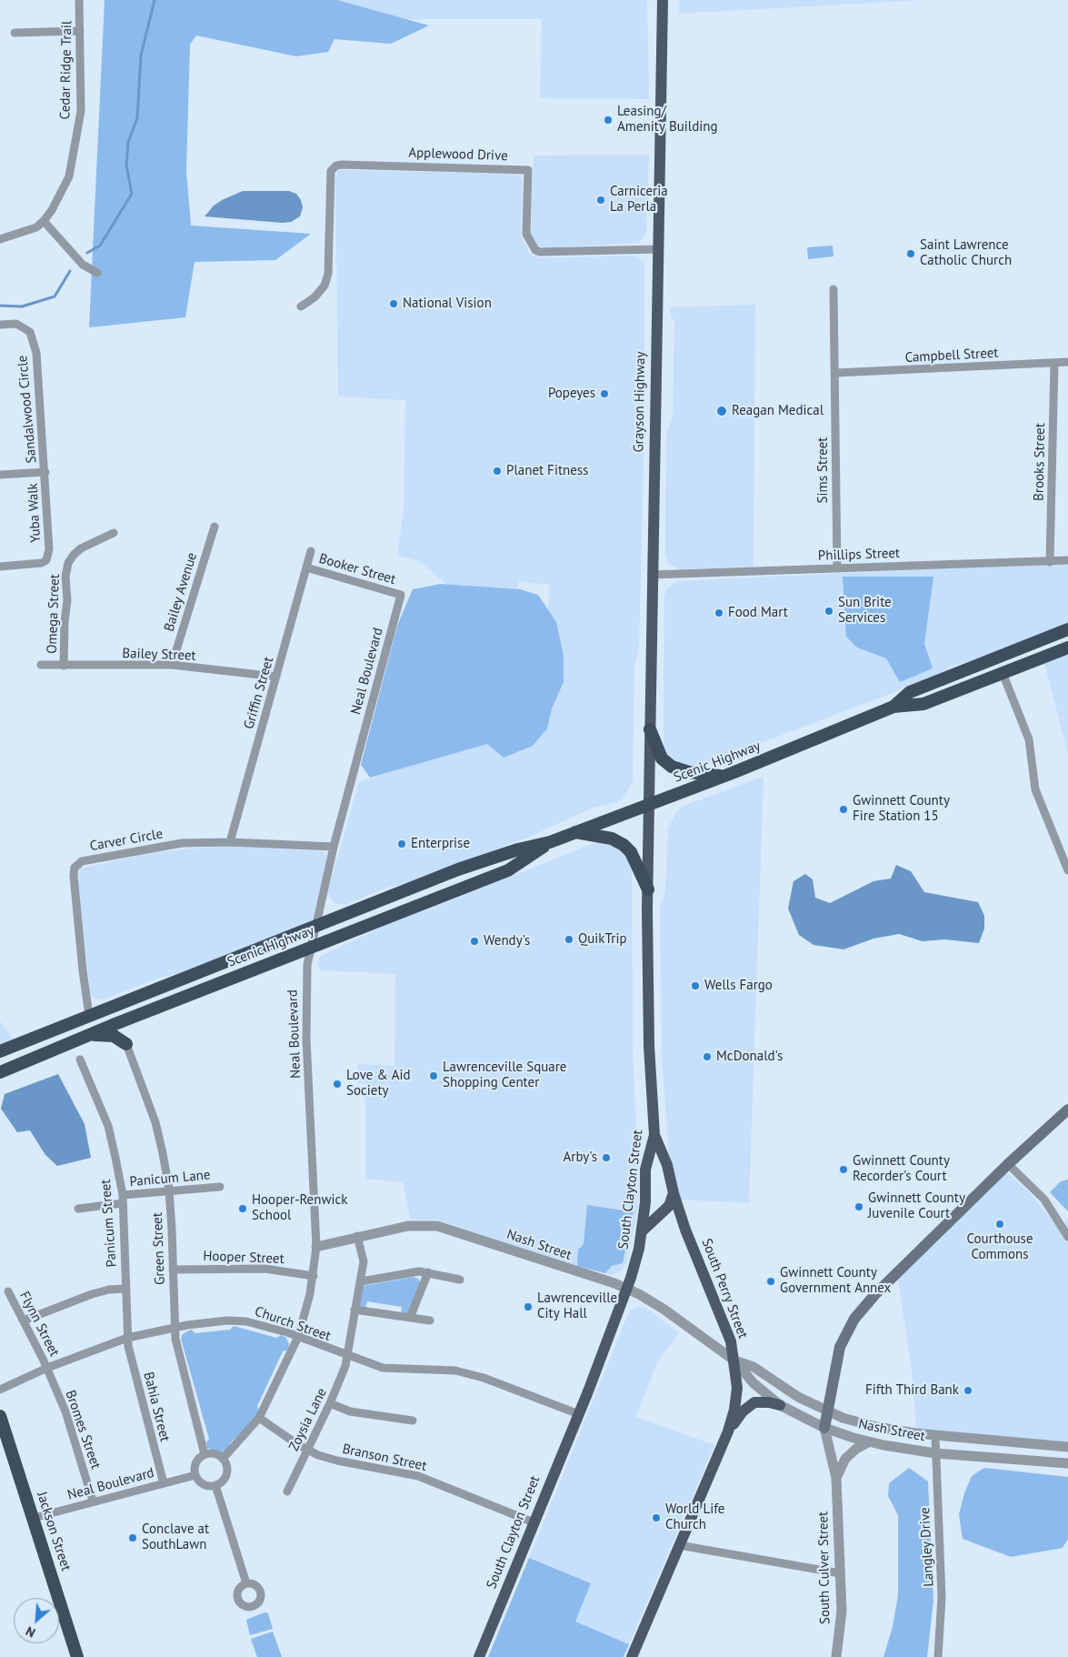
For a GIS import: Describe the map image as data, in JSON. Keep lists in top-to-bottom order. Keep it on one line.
{"streets":{"highway":["Scenic Highway","Jackson Street"],"main road":["Grayson Highway","South Clayton Street","South Perry Street"],"street":["Cedar Ridge Trail","Applewood Drive","Campbell Street","Sandalwood Circle","Brooks Street","Sims Street","Yuba Walk","Phillips Street","Booker Street","Bailey Avenue","Omega Street","Bailey Street","Neal Boulevard","Griffin Street","Carver Circle","Panicum Lane","Panicum Street","Nash Street","Green Street","Hooper Street","Flynn Street","Church Street","Bahia Street","Zoysia Lane","Bromes Street","Branson Street","Langley Drive","South Culver Street"]},"crossings":[["Applewood Drive","Grayson Highway"],["Campbell Street","Brooks Street"],["Campbell Street","Sims Street"],["Grayson Highway","Phillips Street"],["Grayson Highway","Scenic Highway"],["Grayson Highway","South Clayton Street"],["Sandalwood Circle","Yuba Walk"],["Brooks Street","Phillips Street"],["Sims Street","Phillips Street"],["Booker Street","Neal Boulevard"],["Booker Street","Griffin Street"],["Bailey Avenue","Bailey Street"],["Omega Street","Bailey Street"],["Bailey Street","Griffin Street"],["Neal Boulevard","Scenic Highway"],["Neal Boulevard","Carver Circle"],["Neal Boulevard","Nash Street"],["Neal Boulevard","Green Street"],["Neal Boulevard","Hooper Street"],["Neal Boulevard","Church Street"],["Neal Boulevard","Bahia Street"],["Neal Boulevard","Bromes Street"],["Neal Boulevard","Branson Street"],["Neal Boulevard","Jackson Street"],["Griffin Street","Carver Circle"],["Scenic Highway","Carver Circle"],["Scenic Highway","South Clayton Street"],["Panicum Lane","Panicum Street"],["Panicum Lane","Green Street"],["South Clayton Street","Nash Street"],["South Clayton Street","South Perry Street"],["South Clayton Street","Church Street"],["South Clayton Street","Branson Street"],["Panicum Street","Church Street"],["Panicum Street","Bahia Street"],["Nash Street","South Perry Street"],["Nash Street","Zoysia Lane"],["Nash Street","Langley Drive"],["Nash Street","South Culver Street"],["Green Street","Hooper Street"],["Green Street","Church Street"],["Flynn Street","Church Street"],["Flynn Street","Bromes Street"],["Church Street","Bahia Street"],["Church Street","Zoysia Lane"],["Church Street","Bromes Street"],["Zoysia Lane","Branson Street"]],"places":["Leasing/ Amenity Building","Carniceria La Perla","Saint Lawrence Catholic Church","National Vision","Popeyes","Reagan Medical","Planet Fitness","Sun Brite Services","Food Mart","Gwinnett County Fire Station 15","Enterprise","QuikTrip","Wendy's","Wells Fargo","McDonald's","Lawrenceville Square Shopping Center","Love & Aid Society","Arby's","Gwinnett County Recorder's Court","Gwinnett County Juvenile Court","Hooper-Renwick School","Courthouse Commons","Gwinnett County Government Annex","Lawrenceville City Hall","Fifth Third Bank","World Life Church","Conclave at SouthLawn"],"north":"bottom left"}
